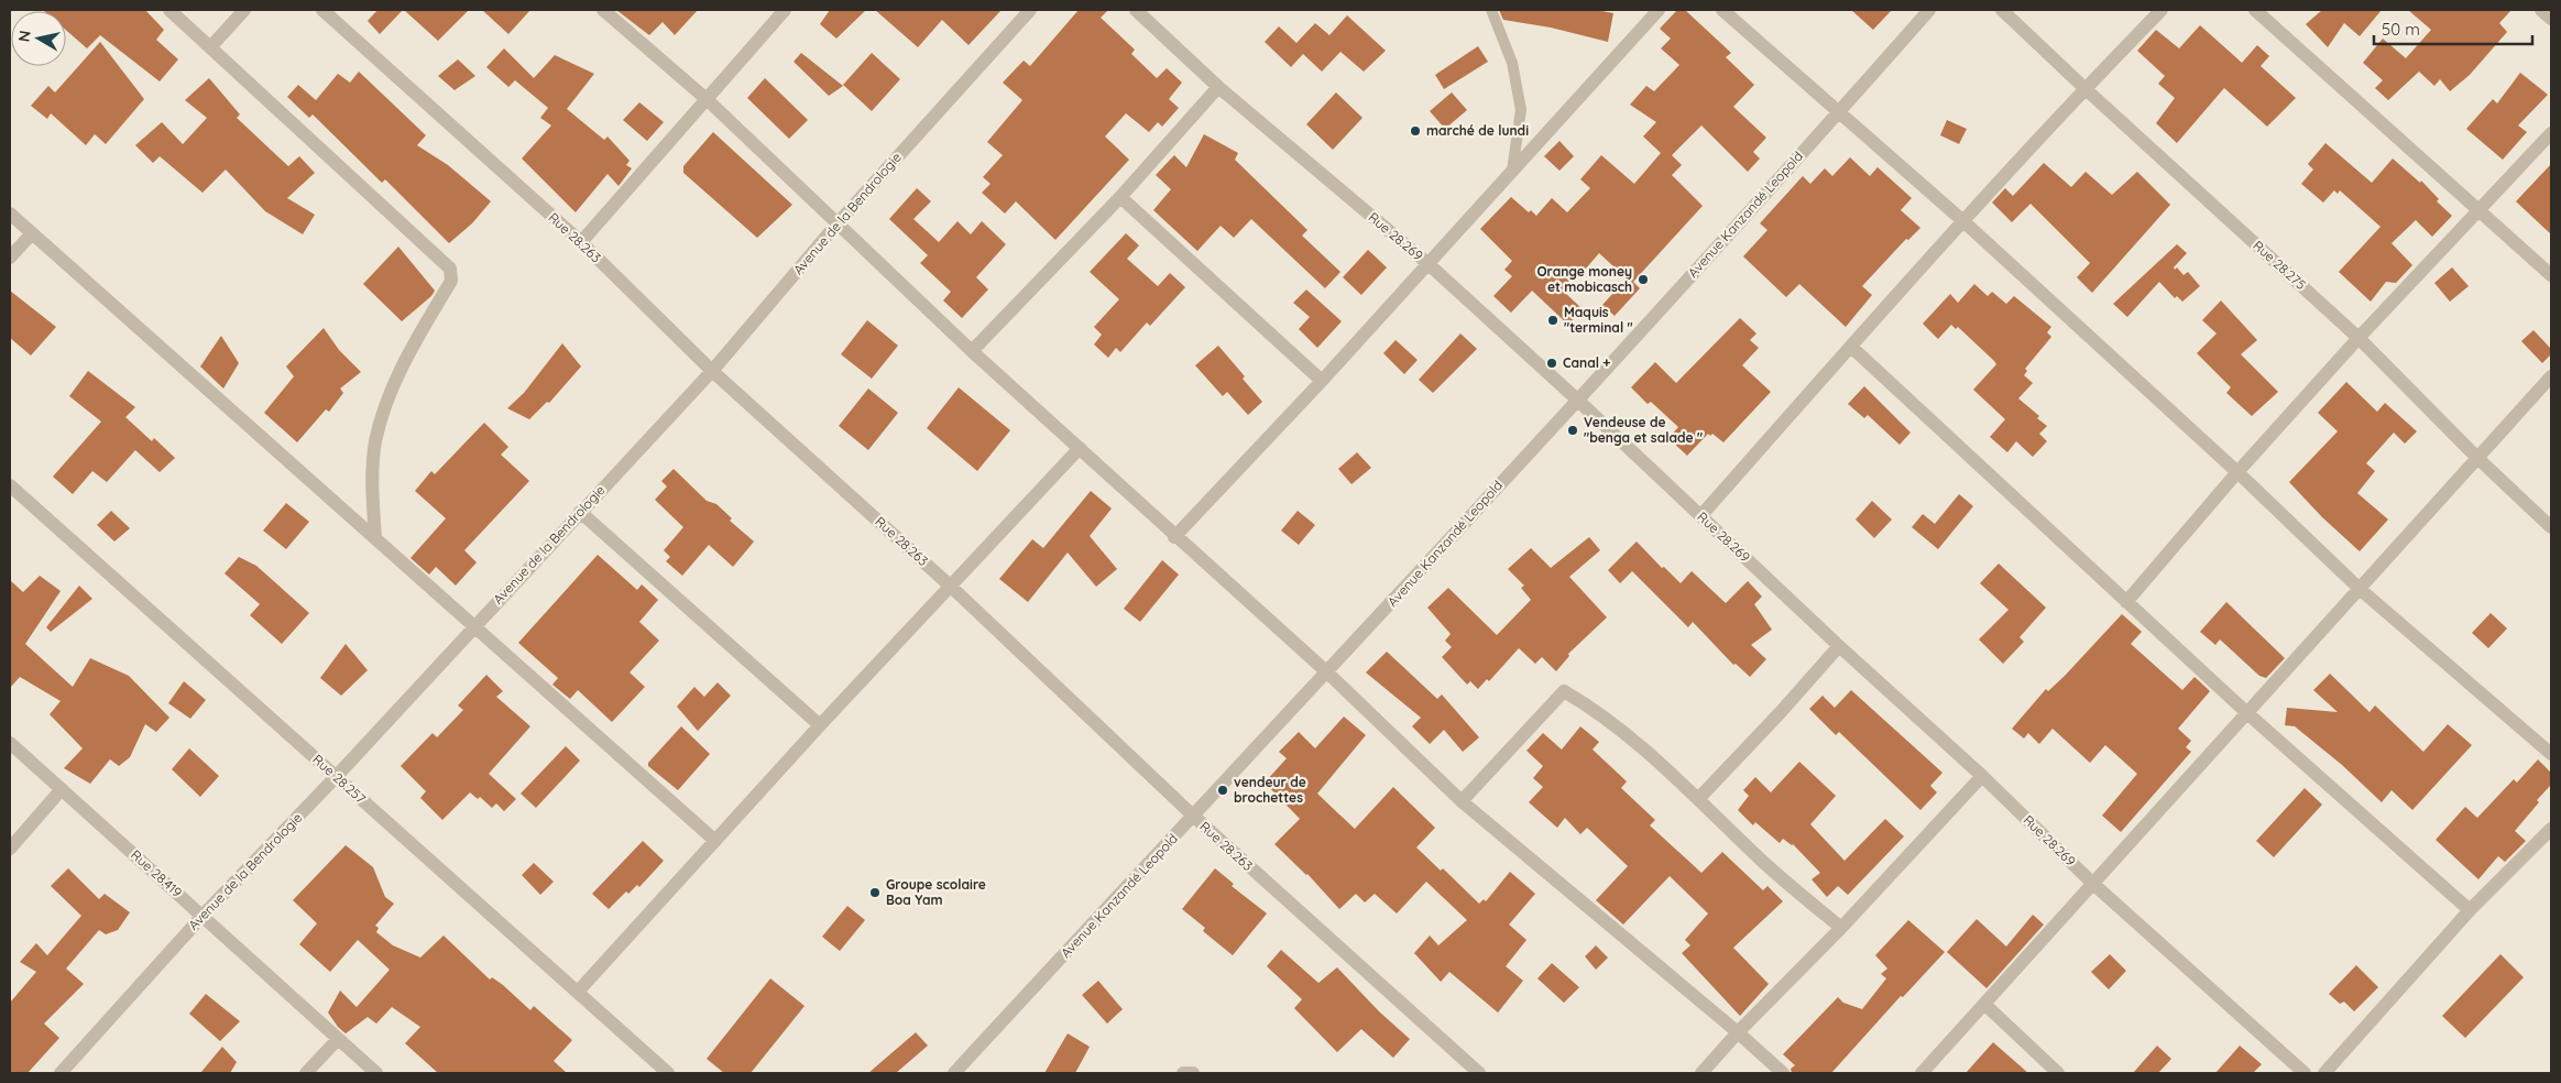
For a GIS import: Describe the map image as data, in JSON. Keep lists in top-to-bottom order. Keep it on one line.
{"streets":{"street":["Avenue de la Bendrologie","Avenue Kanzandé Leopold","Rue 28.269","Rue 28.263","Rue 28.275","Rue 28.257","Rue 28.419"]},"crossings":[["Avenue de la Bendrologie","Rue 28.263"],["Avenue de la Bendrologie","Rue 28.257"],["Avenue de la Bendrologie","Rue 28.419"],["Avenue Kanzandé Leopold","Rue 28.269"],["Avenue Kanzandé Leopold","Rue 28.263"]],"places":["marché de lundi","Orange money et mobicasch","Maquis \"terminal \"","Canal +","Vendeuse de \"benga et salade \"","vendeur de brochettes","Groupe scolaire Boa Yam"],"scale_bar":"50 m","north":"left"}
